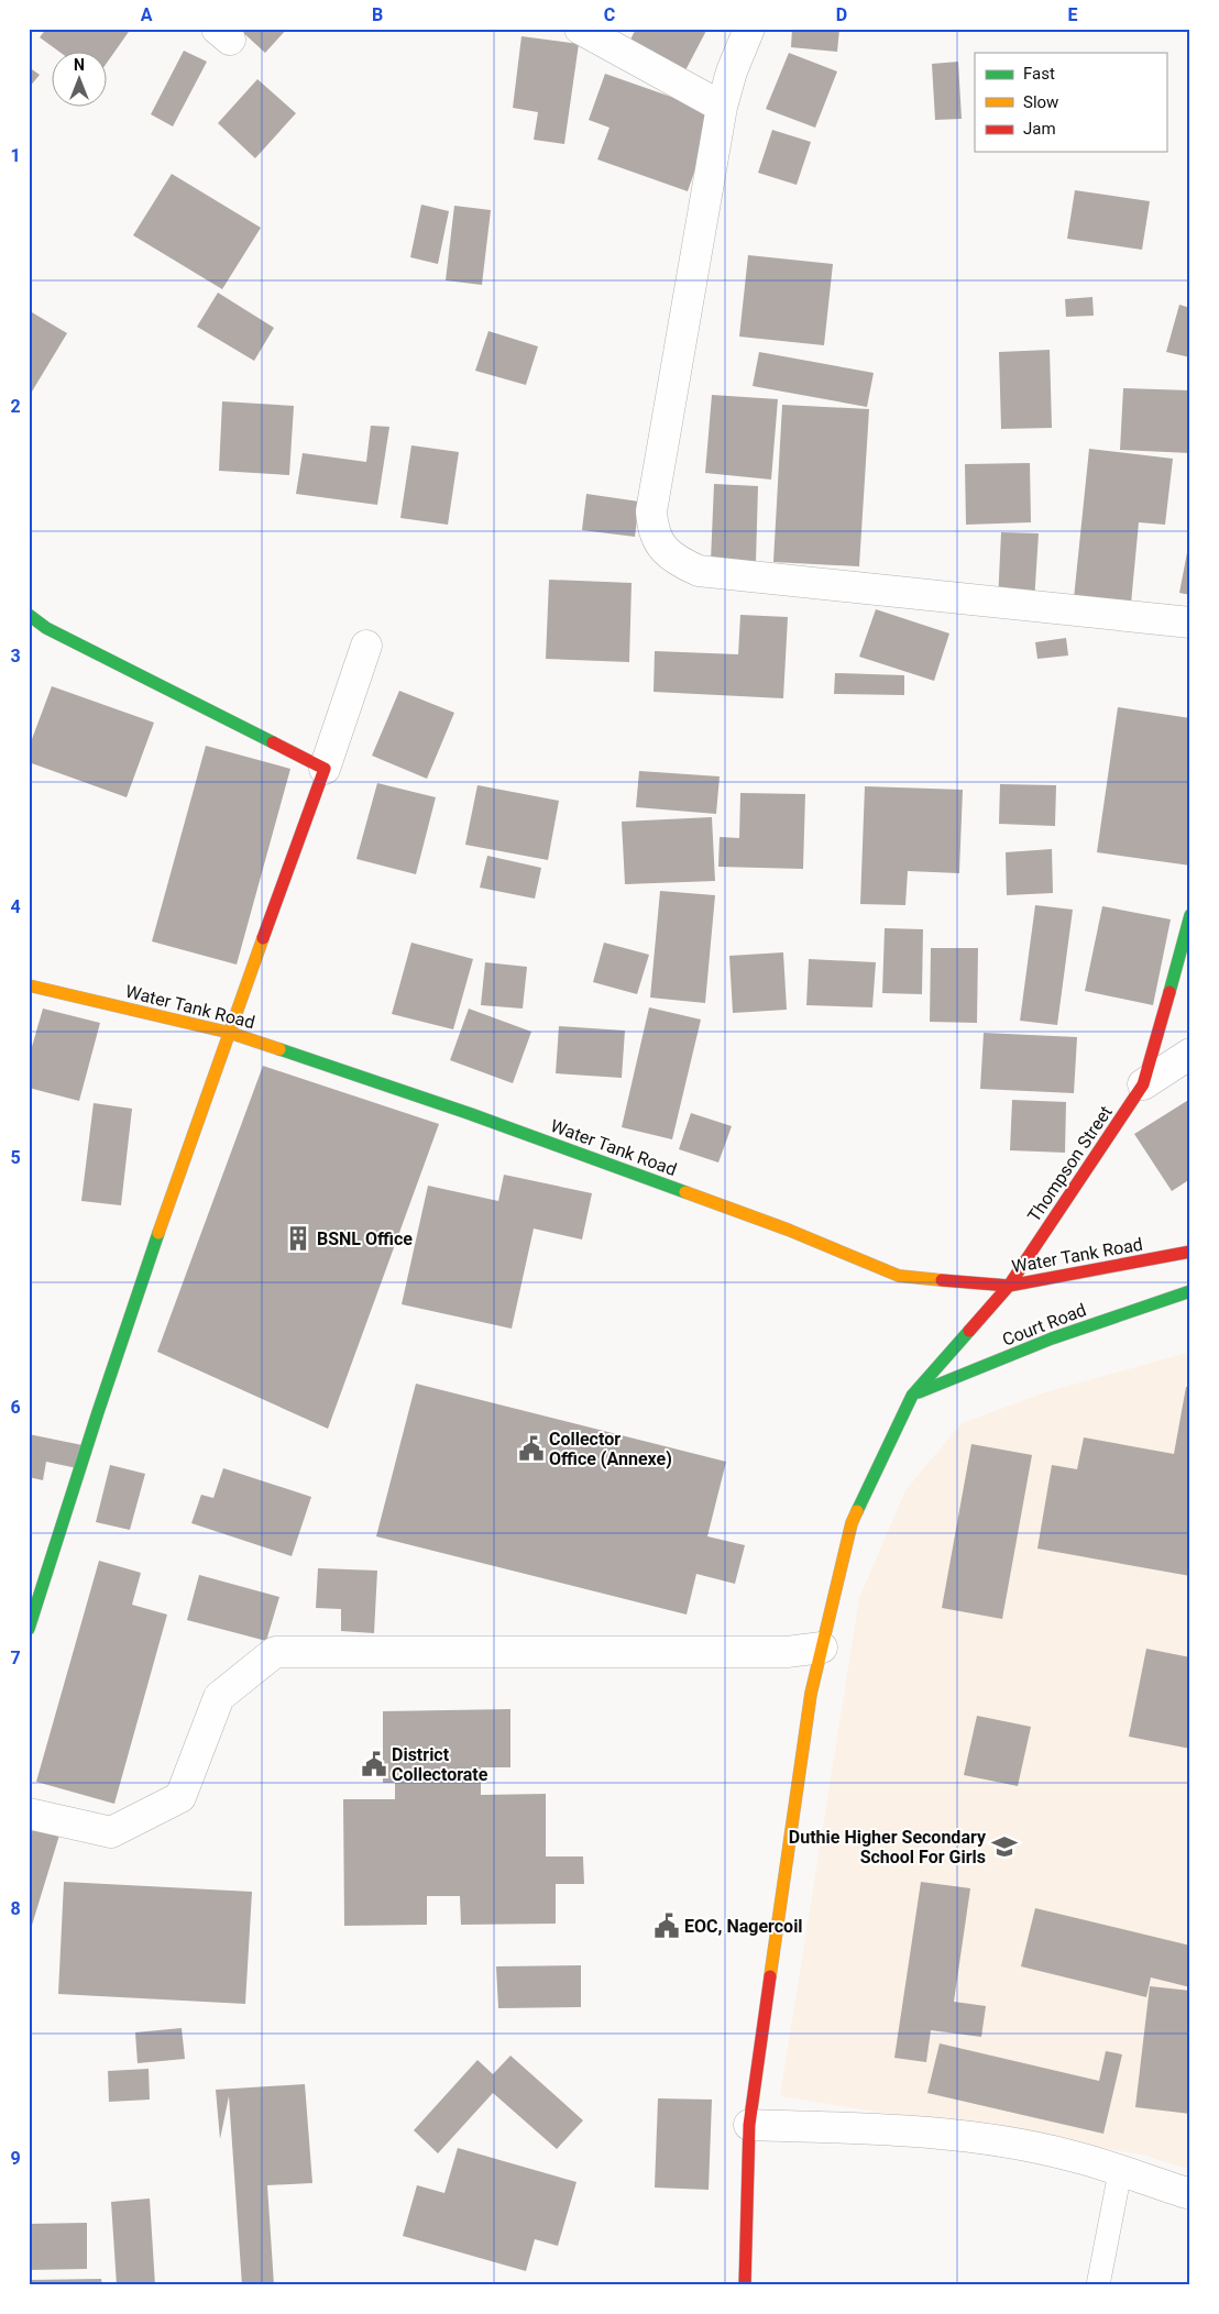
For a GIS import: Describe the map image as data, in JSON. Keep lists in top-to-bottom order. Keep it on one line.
{"streets":{"street":["Water Tank Road","Thompson Street","Court Road"]},"crossings":[["Water Tank Road","Thompson Street"],["Thompson Street","Court Road"]],"places":{"building":["BSNL Office"],"public building":["Collector Office (Annexe)","District Collectorate","EOC, Nagercoil"],"school or university":["Duthie Higher Secondary School For Girls"]},"legend":["Fast","Slow","Jam"],"north":"top","grid":{"columns":["A","B","C","D","E"],"rows":["1","2","3","4","5","6","7","8","9"]}}
